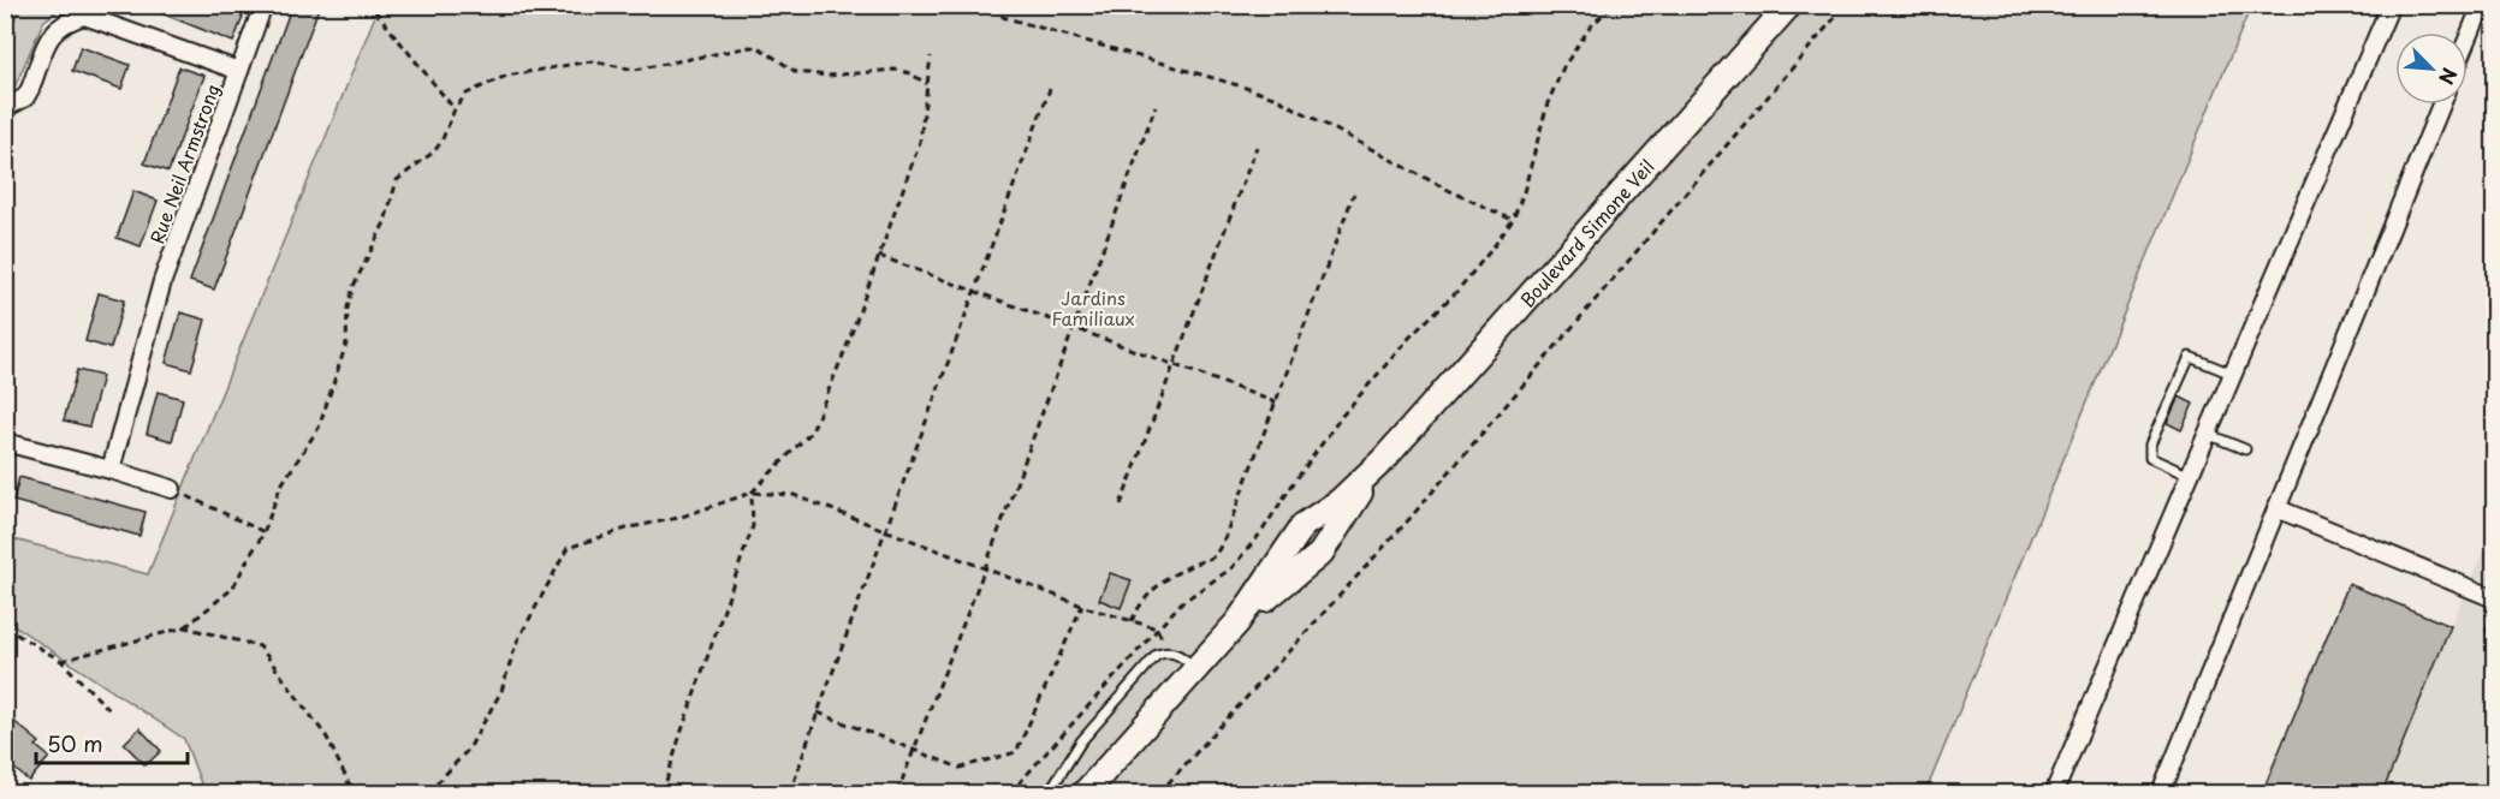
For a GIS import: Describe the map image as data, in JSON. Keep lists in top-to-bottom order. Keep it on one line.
{"streets":{"main road":["Boulevard Simone Veil"],"street":["Rue Neil Armstrong"]},"parks":["Jardins Familiaux"],"scale_bar":"50 m","north":"bottom right"}
